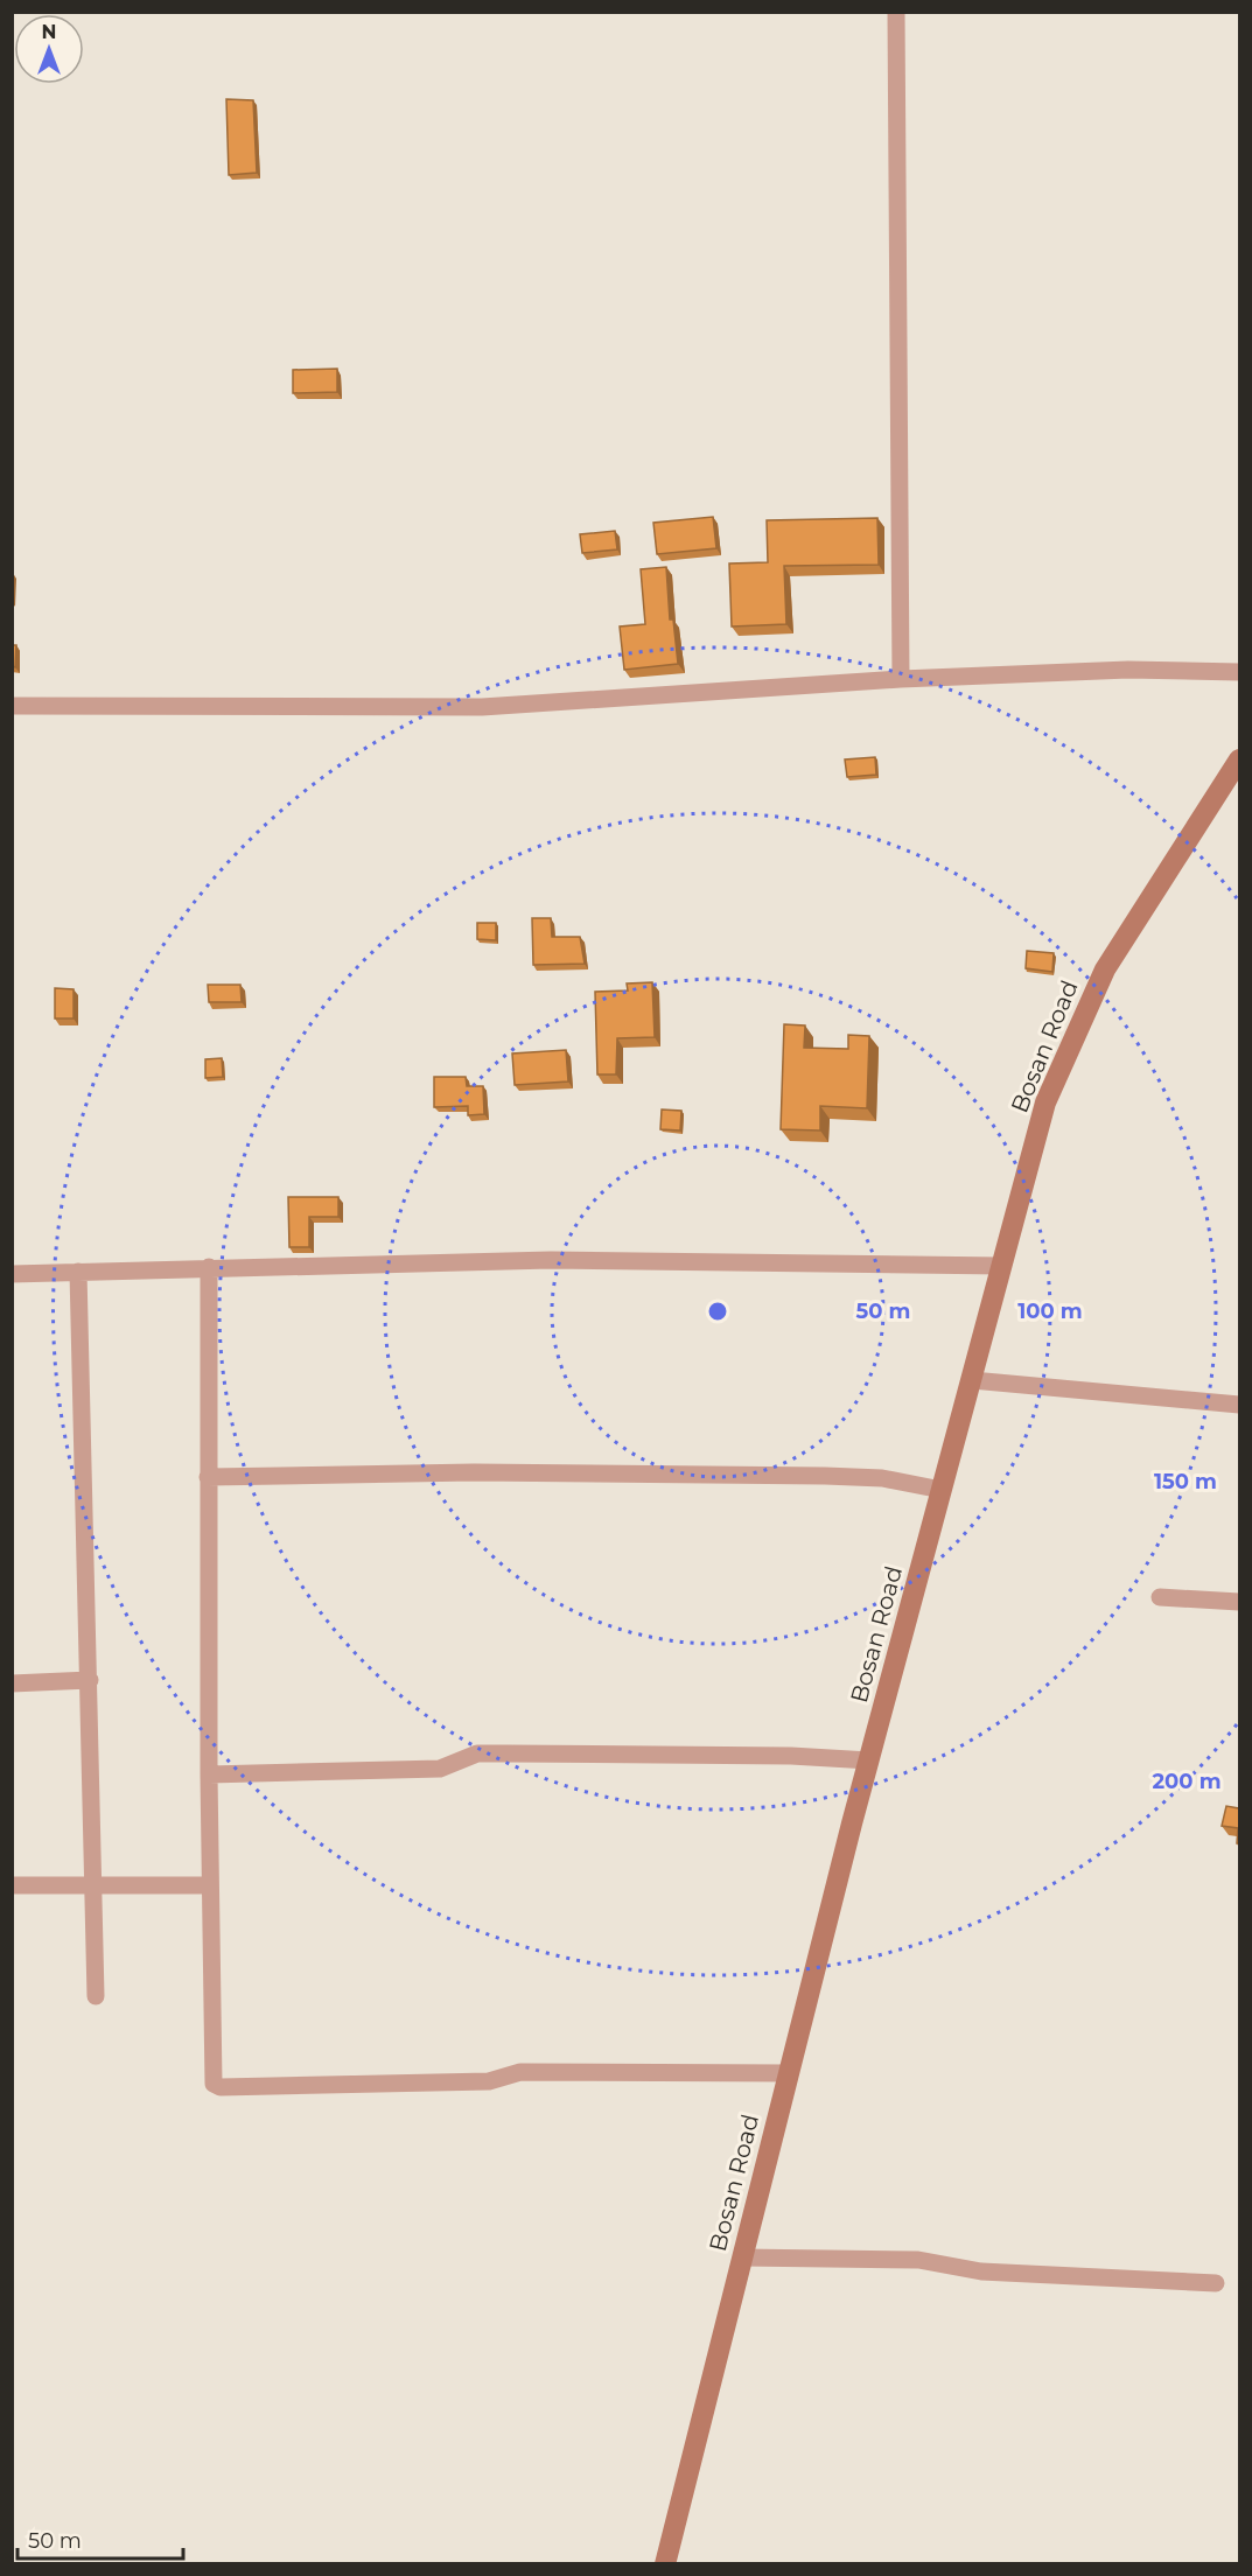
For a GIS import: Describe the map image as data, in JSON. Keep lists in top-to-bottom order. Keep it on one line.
{"streets":{"main road":["Bosan Road"]},"scale_bar":"50 m","north":"top","rings":["50 m","100 m","150 m","200 m"]}
